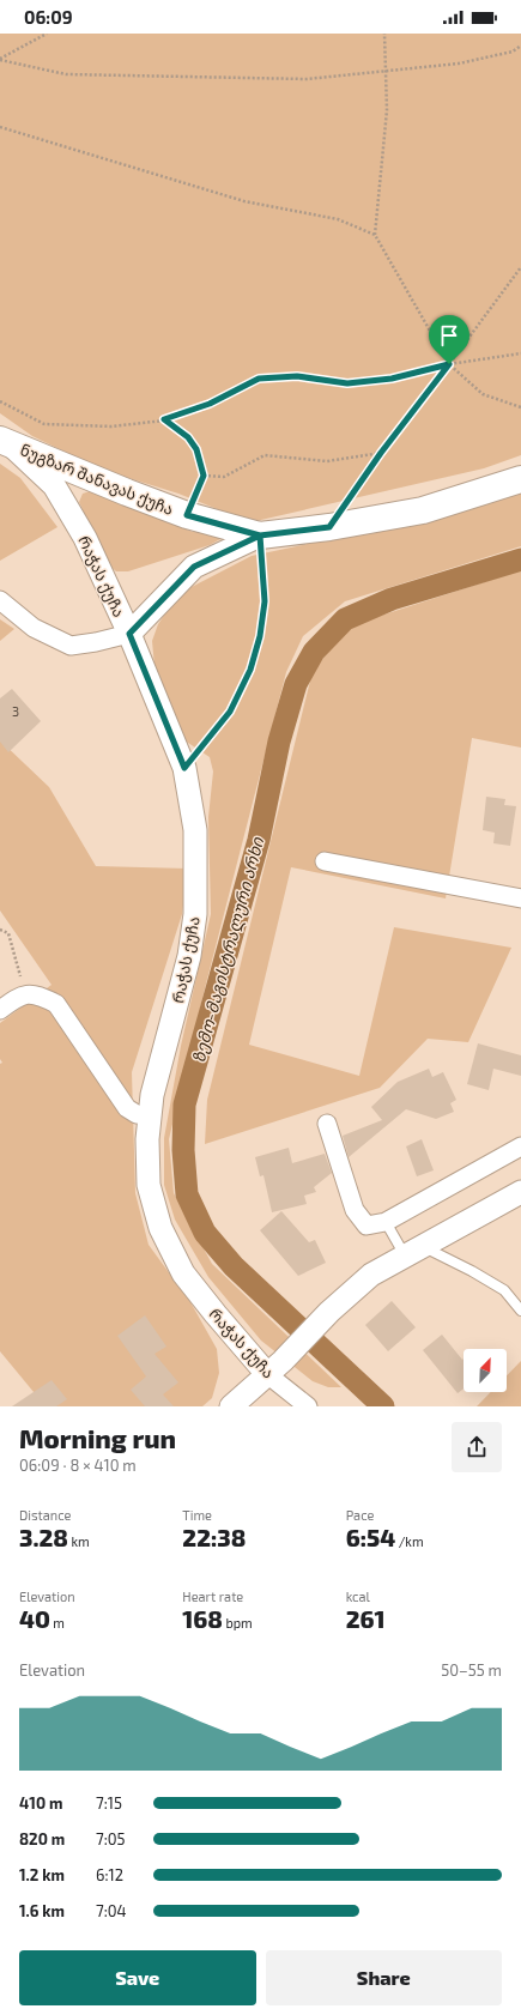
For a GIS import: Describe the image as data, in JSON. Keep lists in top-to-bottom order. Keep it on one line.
{"streets":{"main road":["ნუგზარ შანავას ქუჩა"],"street":["რაჭას ქუჩა"]},"crossings":[["ნუგზარ შანავას ქუჩა","რაჭას ქუჩა"]],"water":["ზემო-მაგისტრალური არხი"],"house_numbers":["3"],"north":"top right","page":{"status":"06:09","heading":["Morning run","06:09 · 8 × 410 m"],"stats":[["Distance","3.28 km"],["Time","22:38"],["Pace","6:54 /km"],["Elevation","40 m"],["Heart rate","168 bpm"],["kcal","261"]],"chart":["Elevation","50–55 m"],"list":[{"name":"410 m","note":"7:15"},{"name":"820 m","note":"7:05"},{"name":"1.2 km","note":"6:12"},{"name":"1.6 km","note":"7:04"}],"buttons":["Save","Share"]}}
